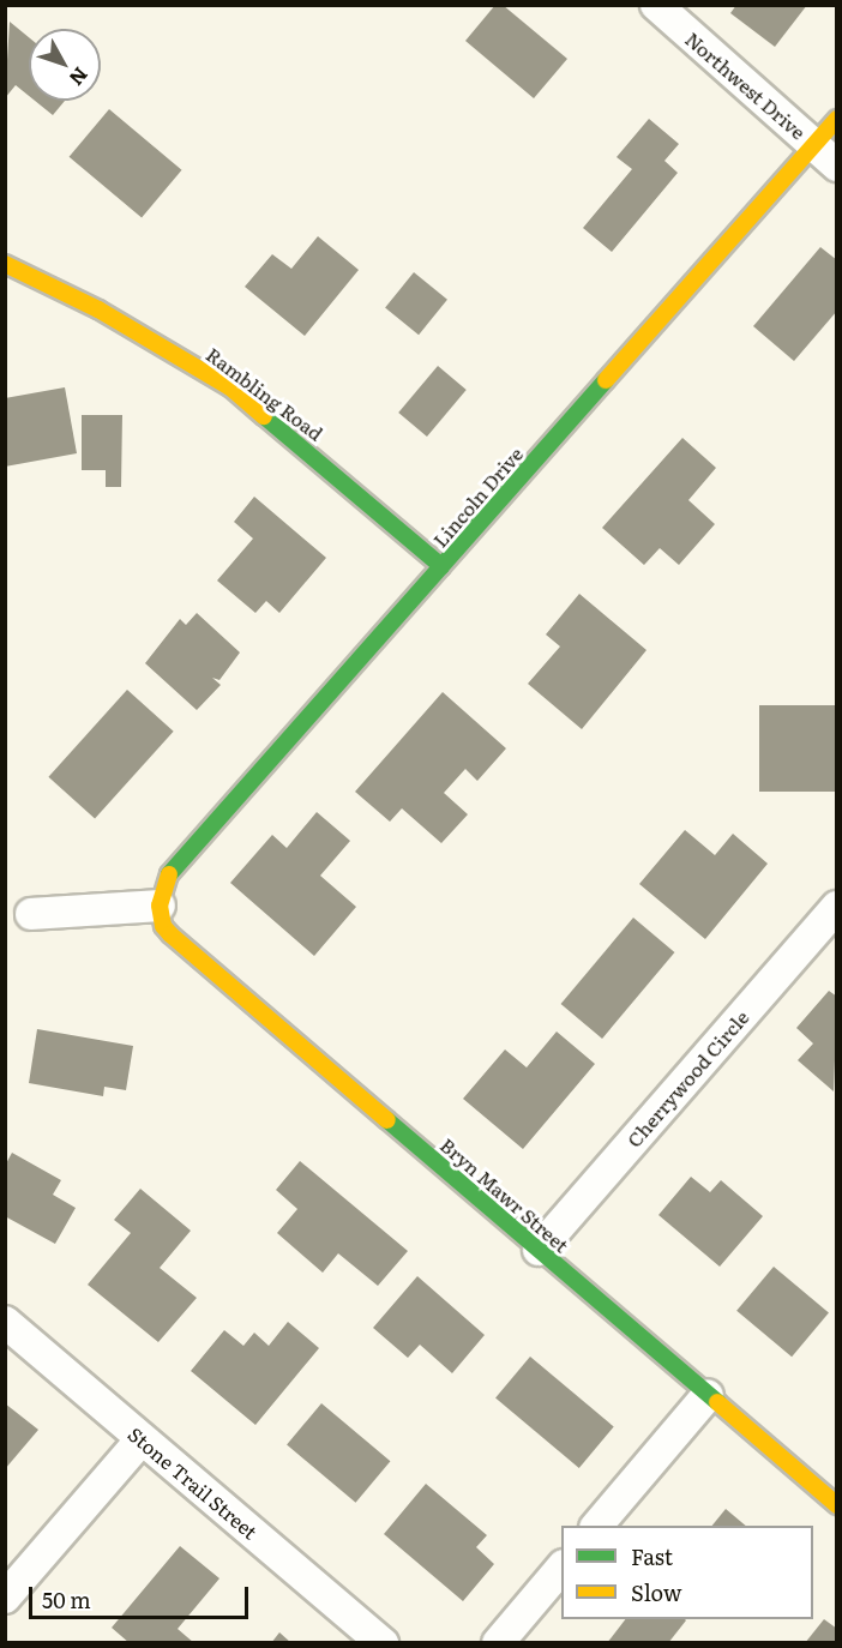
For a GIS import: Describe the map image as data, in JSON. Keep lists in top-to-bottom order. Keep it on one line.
{"streets":{"street":["Northwest Drive","Rambling Road","Lincoln Drive","Cherrywood Circle","Bryn Mawr Street","Stone Trail Street"]},"crossings":[["Northwest Drive","Lincoln Drive"],["Rambling Road","Lincoln Drive"],["Lincoln Drive","Bryn Mawr Street"],["Cherrywood Circle","Bryn Mawr Street"]],"legend":["Fast","Slow"],"scale_bar":"50 m","north":"bottom right"}
